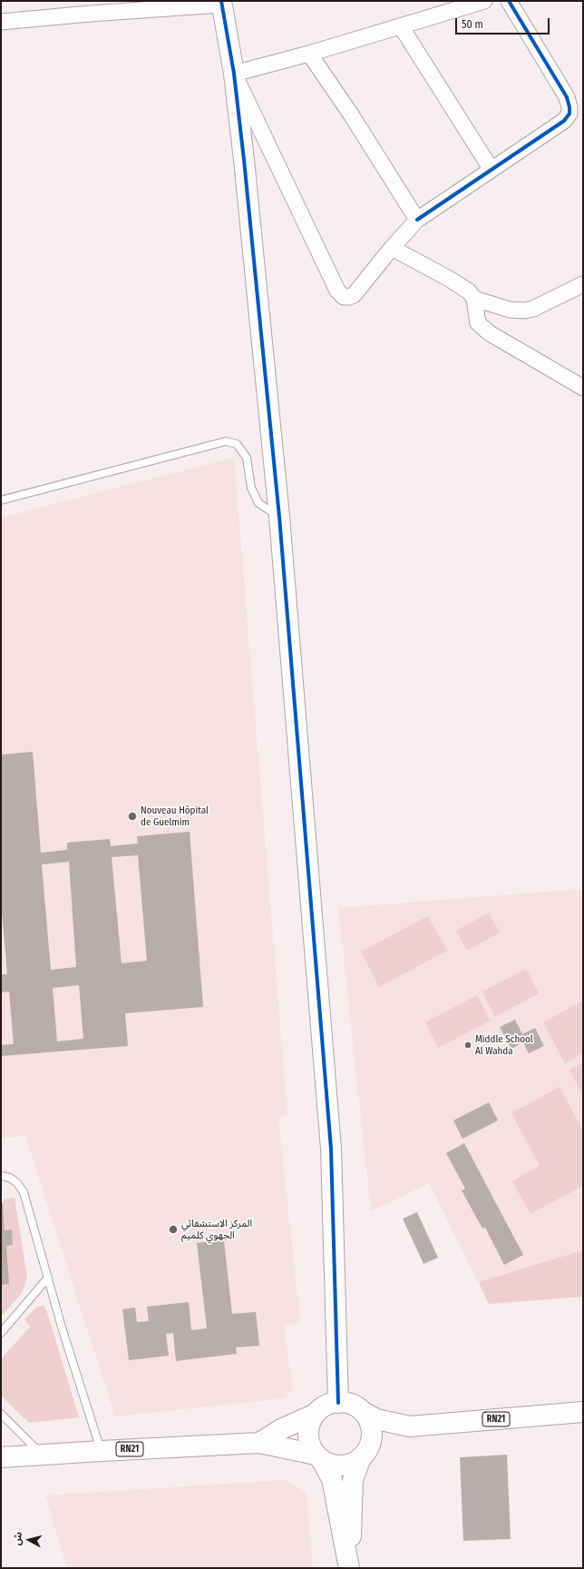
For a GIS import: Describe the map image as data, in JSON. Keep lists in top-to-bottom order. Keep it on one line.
{"streets":{"street":["RN21"]},"places":["Nouveau Hôpital de Guelmim","Middle School Al Wahda","المركز الاستشفائي الجهوي كلميم"],"scale_bar":"50 m","north":"left"}
